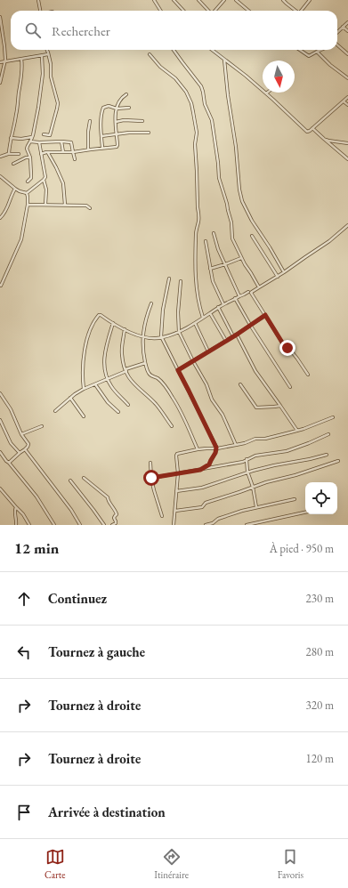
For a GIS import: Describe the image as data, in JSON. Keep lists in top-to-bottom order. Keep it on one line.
{"north":"bottom","page":{"search":"Rechercher","heading":["12 min","À pied · 950 m"],"list":[["Continuez","230 m"],["Tournez à gauche","280 m"],["Tournez à droite","320 m"],["Tournez à droite","120 m"],"Arrivée à destination"],"nav":["Carte","Itinéraire","Favoris"]}}
